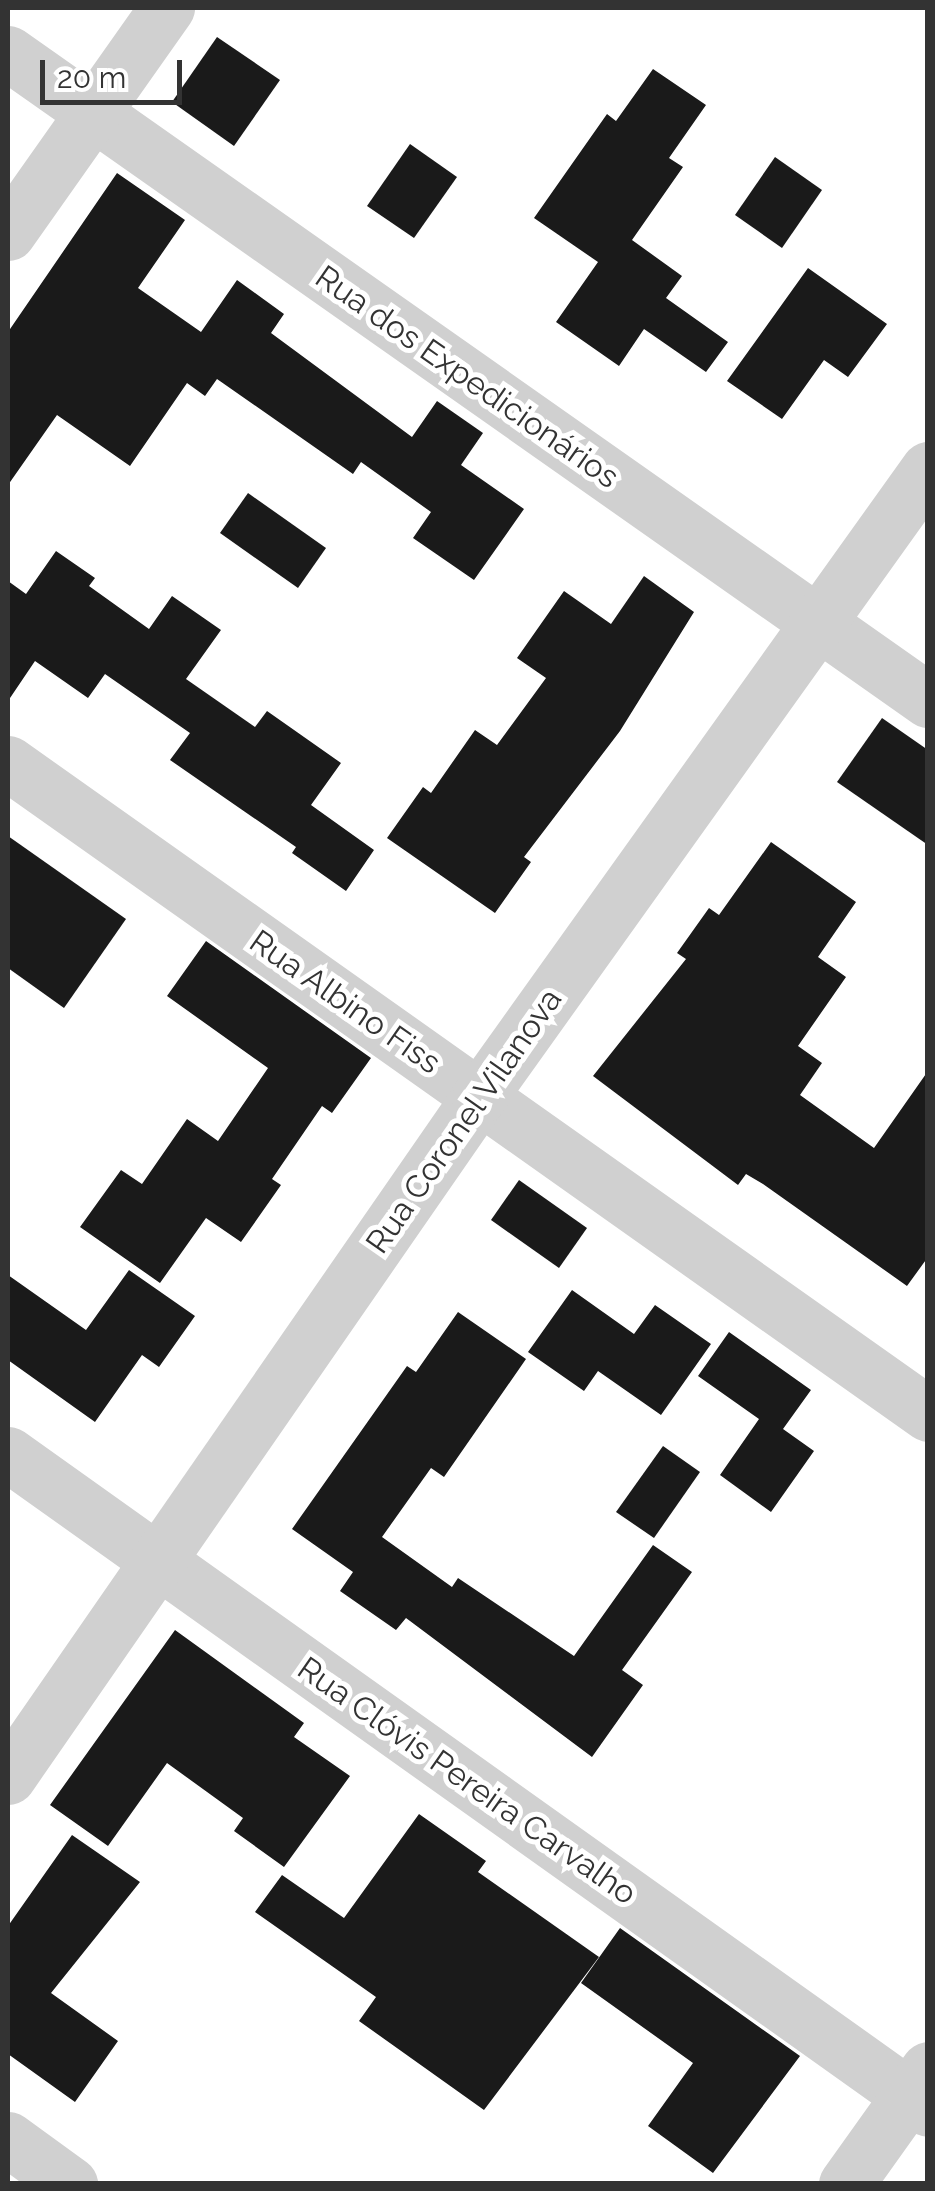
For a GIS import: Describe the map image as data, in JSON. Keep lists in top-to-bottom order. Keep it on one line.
{"streets":{"street":["Rua dos Expedicionários","Rua Albino Fiss","Rua Coronel Vilanova","Rua Clóvis Pereira Carvalho"]},"crossings":[["Rua dos Expedicionários","Rua Coronel Vilanova"],["Rua Albino Fiss","Rua Coronel Vilanova"],["Rua Coronel Vilanova","Rua Clóvis Pereira Carvalho"]],"scale_bar":"20 m"}
